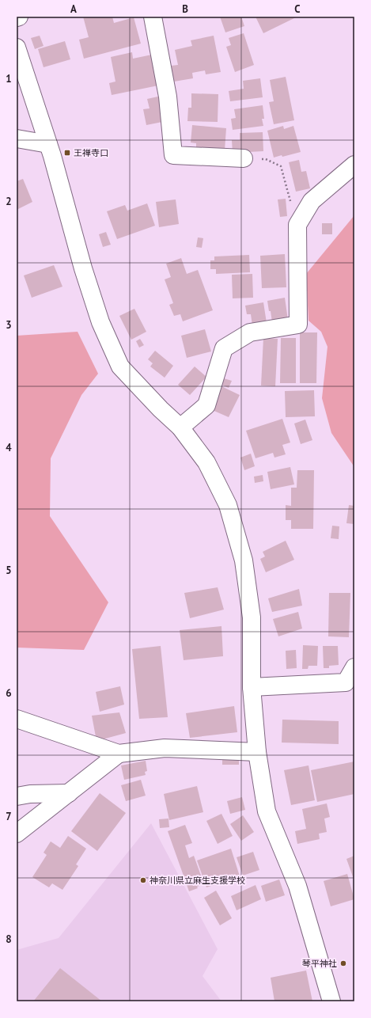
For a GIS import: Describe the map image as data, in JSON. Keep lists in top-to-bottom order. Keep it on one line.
{"places":{"transit":["王禅寺口"],"other":["神奈川県立麻生支援学校","琴平神社"]},"grid":{"columns":["A","B","C"],"rows":["1","2","3","4","5","6","7","8"]}}
